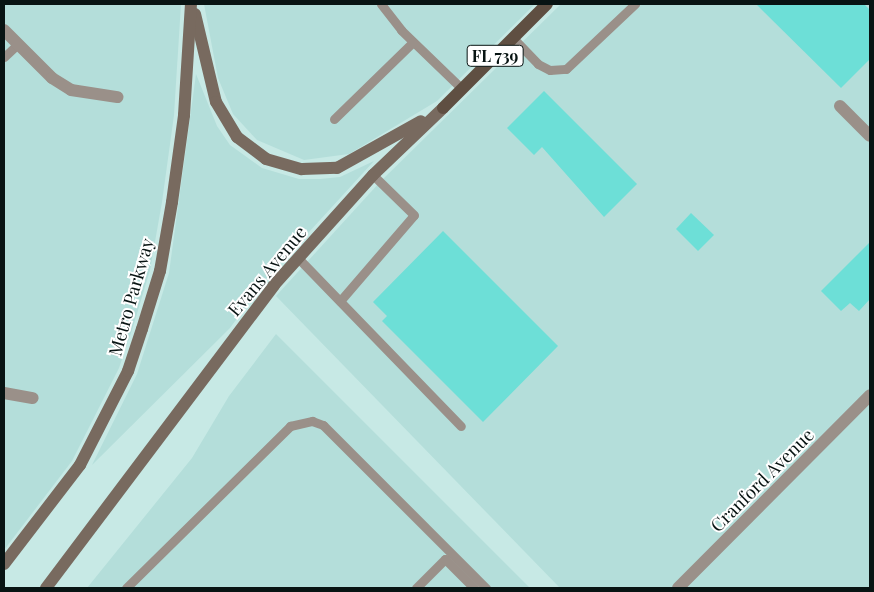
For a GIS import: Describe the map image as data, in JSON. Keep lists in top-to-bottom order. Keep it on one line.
{"streets":{"main road":["FL 739","Evans Avenue","Metro Parkway"],"street":["Cranford Avenue"]}}
